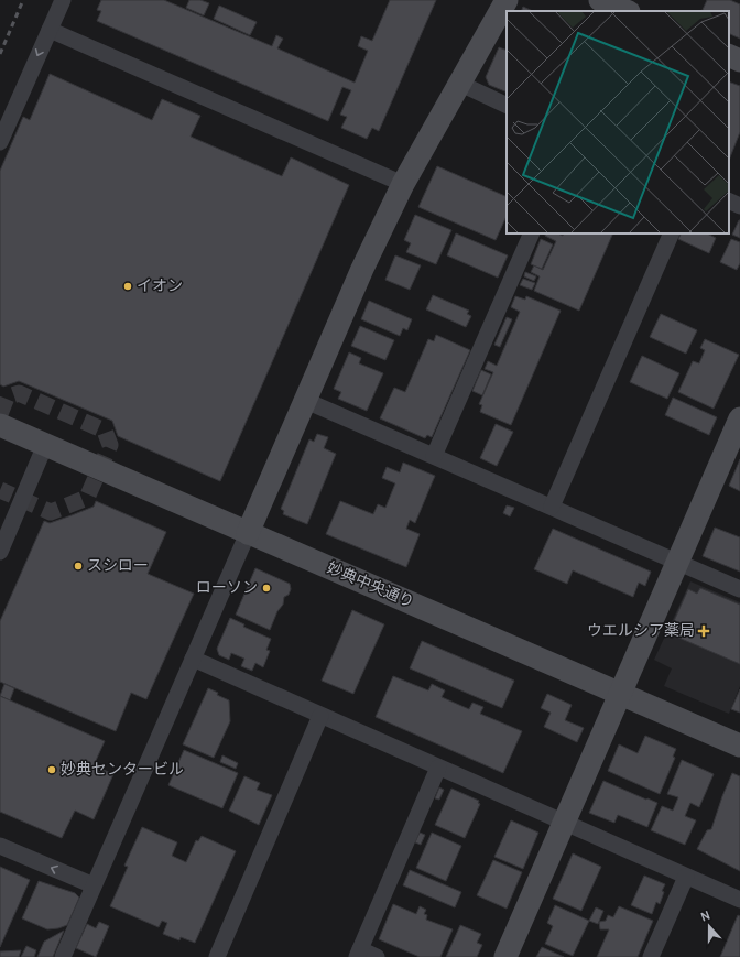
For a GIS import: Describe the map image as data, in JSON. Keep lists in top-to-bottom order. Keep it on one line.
{"streets":{"street":["妙典中央通り"]},"places":{"other":["イオン","スシロー","ローソン","妙典センタービル"],"health":["ウエルシア薬局"]},"north":"top"}
